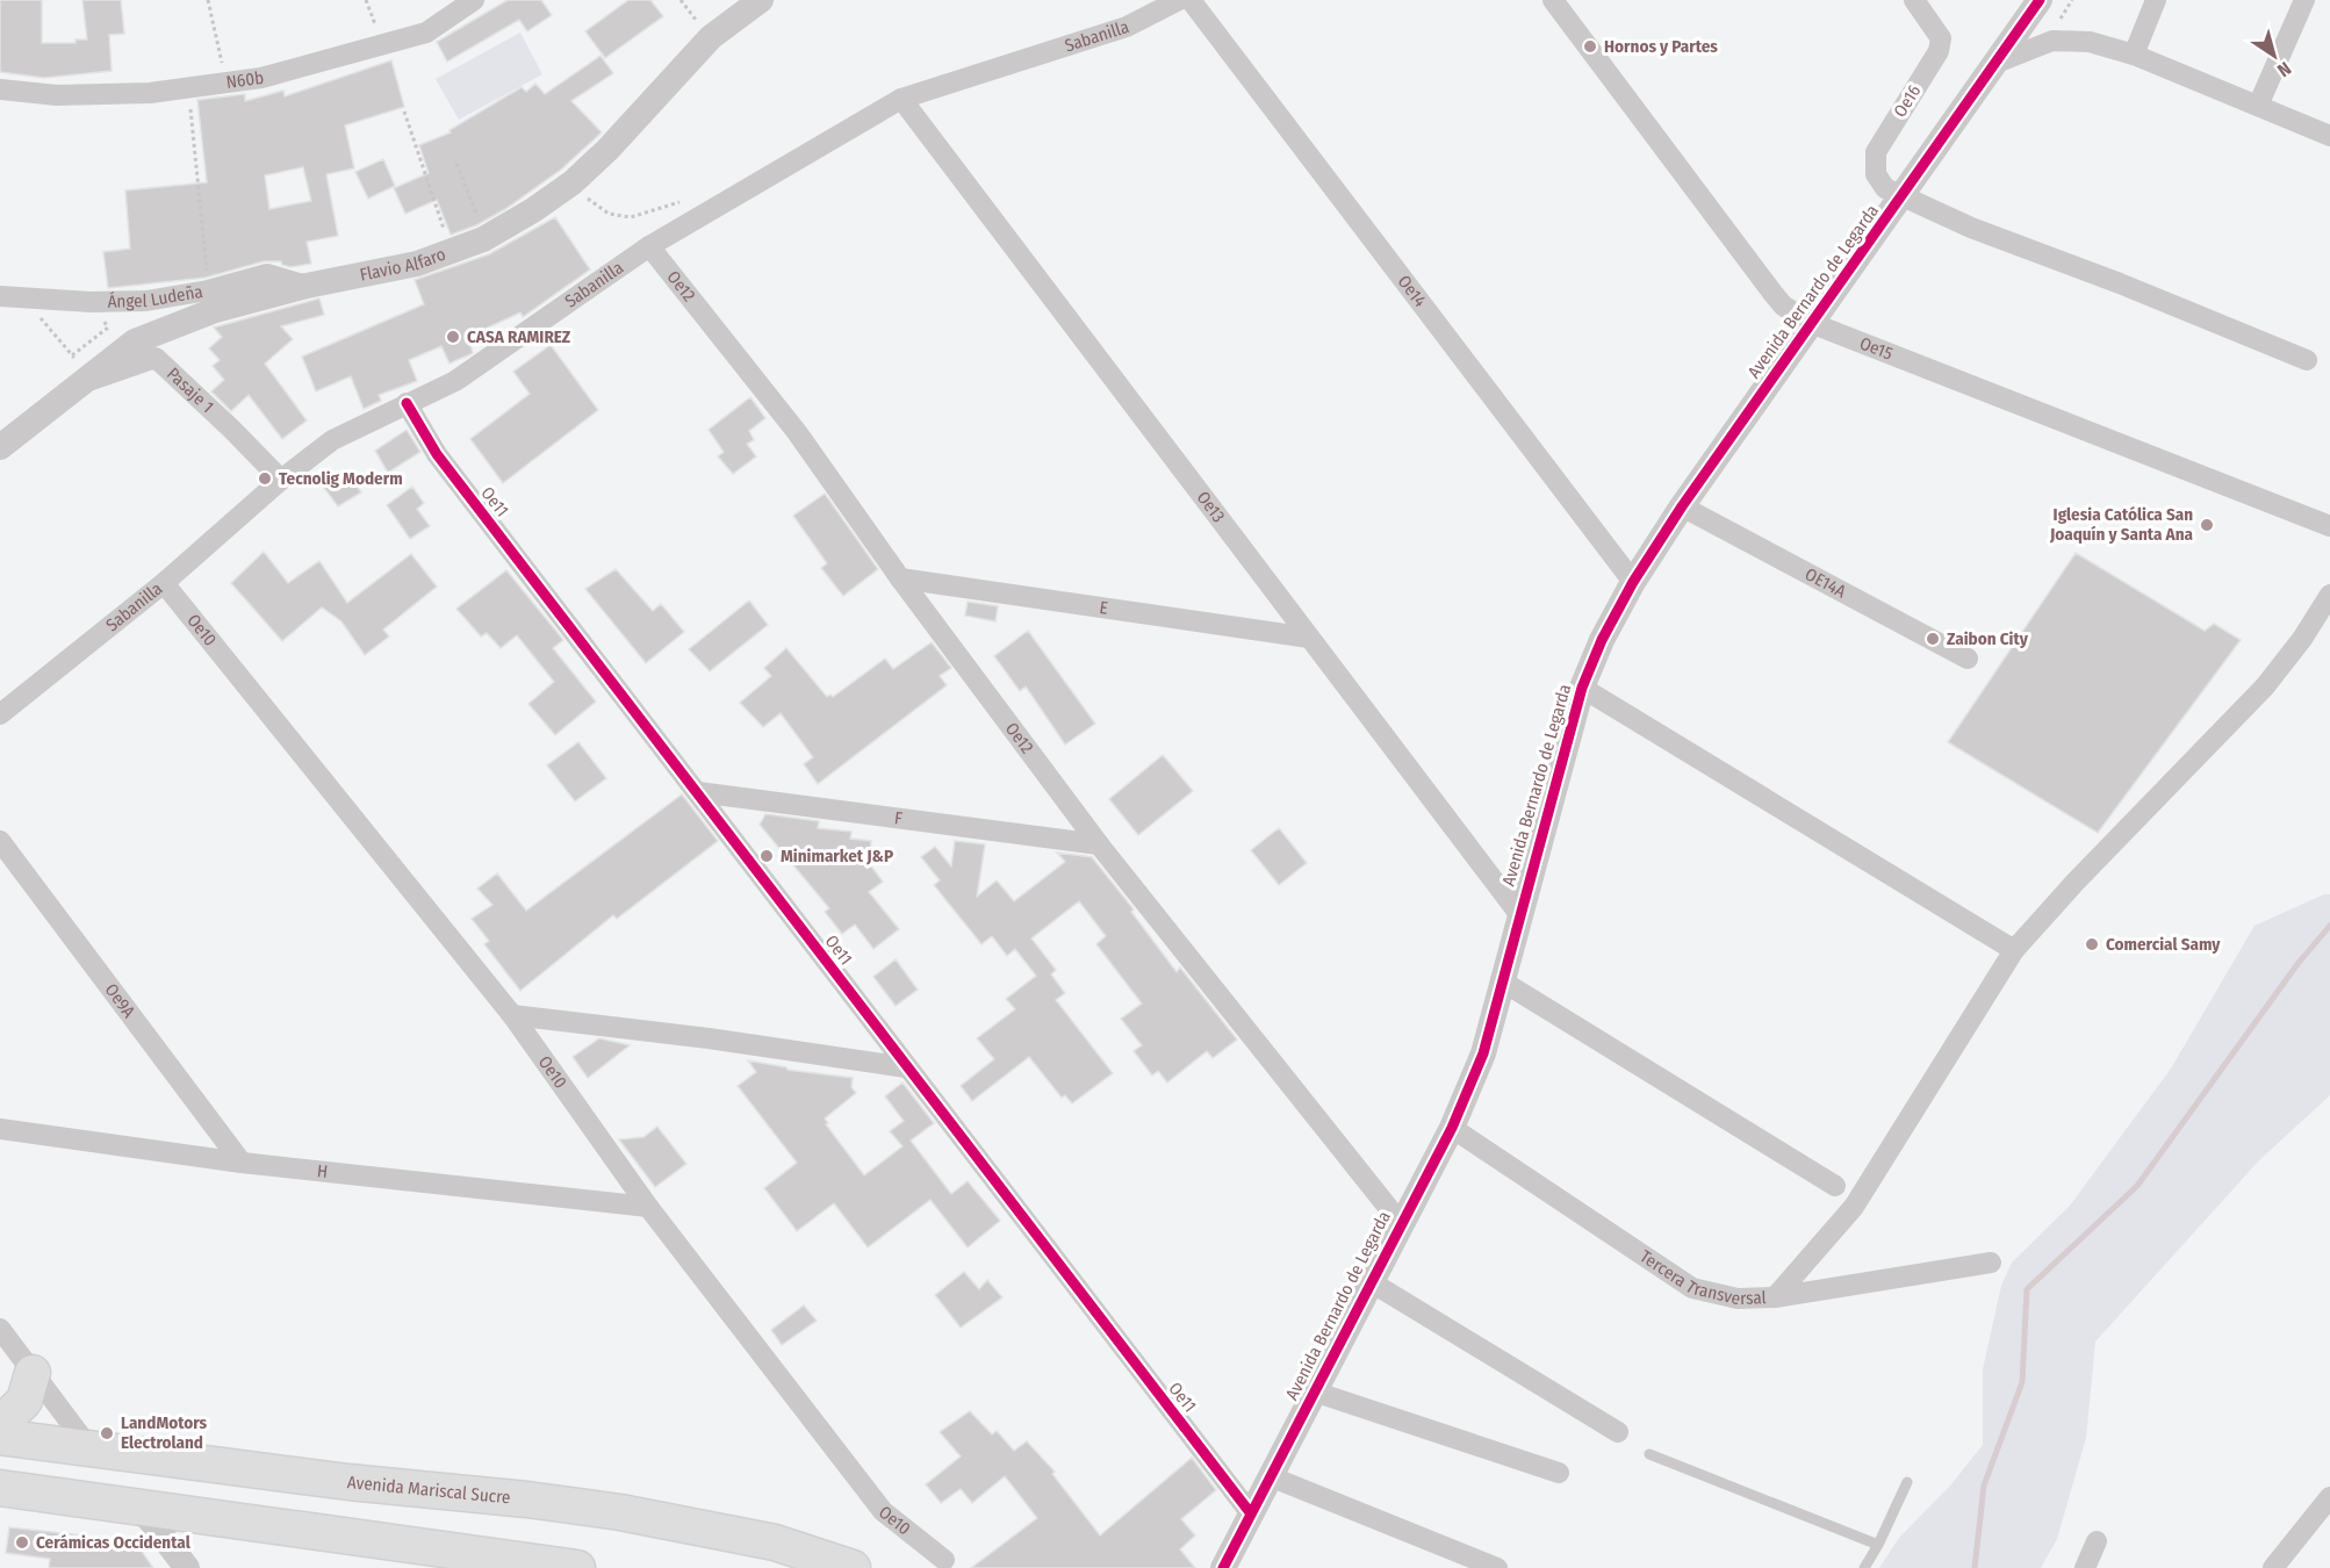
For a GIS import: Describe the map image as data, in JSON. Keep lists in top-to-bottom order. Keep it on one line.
{"streets":{"main road":["Avenida Mariscal Sucre"],"street":["Sabanilla","N60b","Oe16","Flavio Alfaro","Oe12","Oe14","Avenida Bernardo de Legarda","Ángel Ludeña","Oe15","Pasaje 1","Oe11","Oe13","OE14A","E","Oe10","F","Oe9A","H","Tercera Transversal"]},"crossings":[["Sabanilla","Oe12"],["Sabanilla","Pasaje 1"],["Sabanilla","Oe11"],["Sabanilla","Oe13"],["Sabanilla","Oe10"],["Oe16","Avenida Bernardo de Legarda"],["Flavio Alfaro","Ángel Ludeña"],["Flavio Alfaro","Pasaje 1"],["Oe12","Avenida Bernardo de Legarda"],["Oe12","E"],["Oe12","F"],["Oe14","Avenida Bernardo de Legarda"],["Avenida Bernardo de Legarda","Oe15"],["Avenida Bernardo de Legarda","Oe11"],["Avenida Bernardo de Legarda","Oe13"],["Avenida Bernardo de Legarda","OE14A"],["Avenida Bernardo de Legarda","Tercera Transversal"],["Oe11","F"],["Oe13","E"],["Oe10","H"],["Oe9A","H"]],"places":["Hornos y Partes","CASA RAMIREZ","Tecnolig Moderm","Iglesia Católica San Joaquín y Santa Ana","Zaibon City","Minimarket J&P","Comercial Samy","LandMotors Electroland","Cerámicas Occidental"],"north":"bottom right"}
